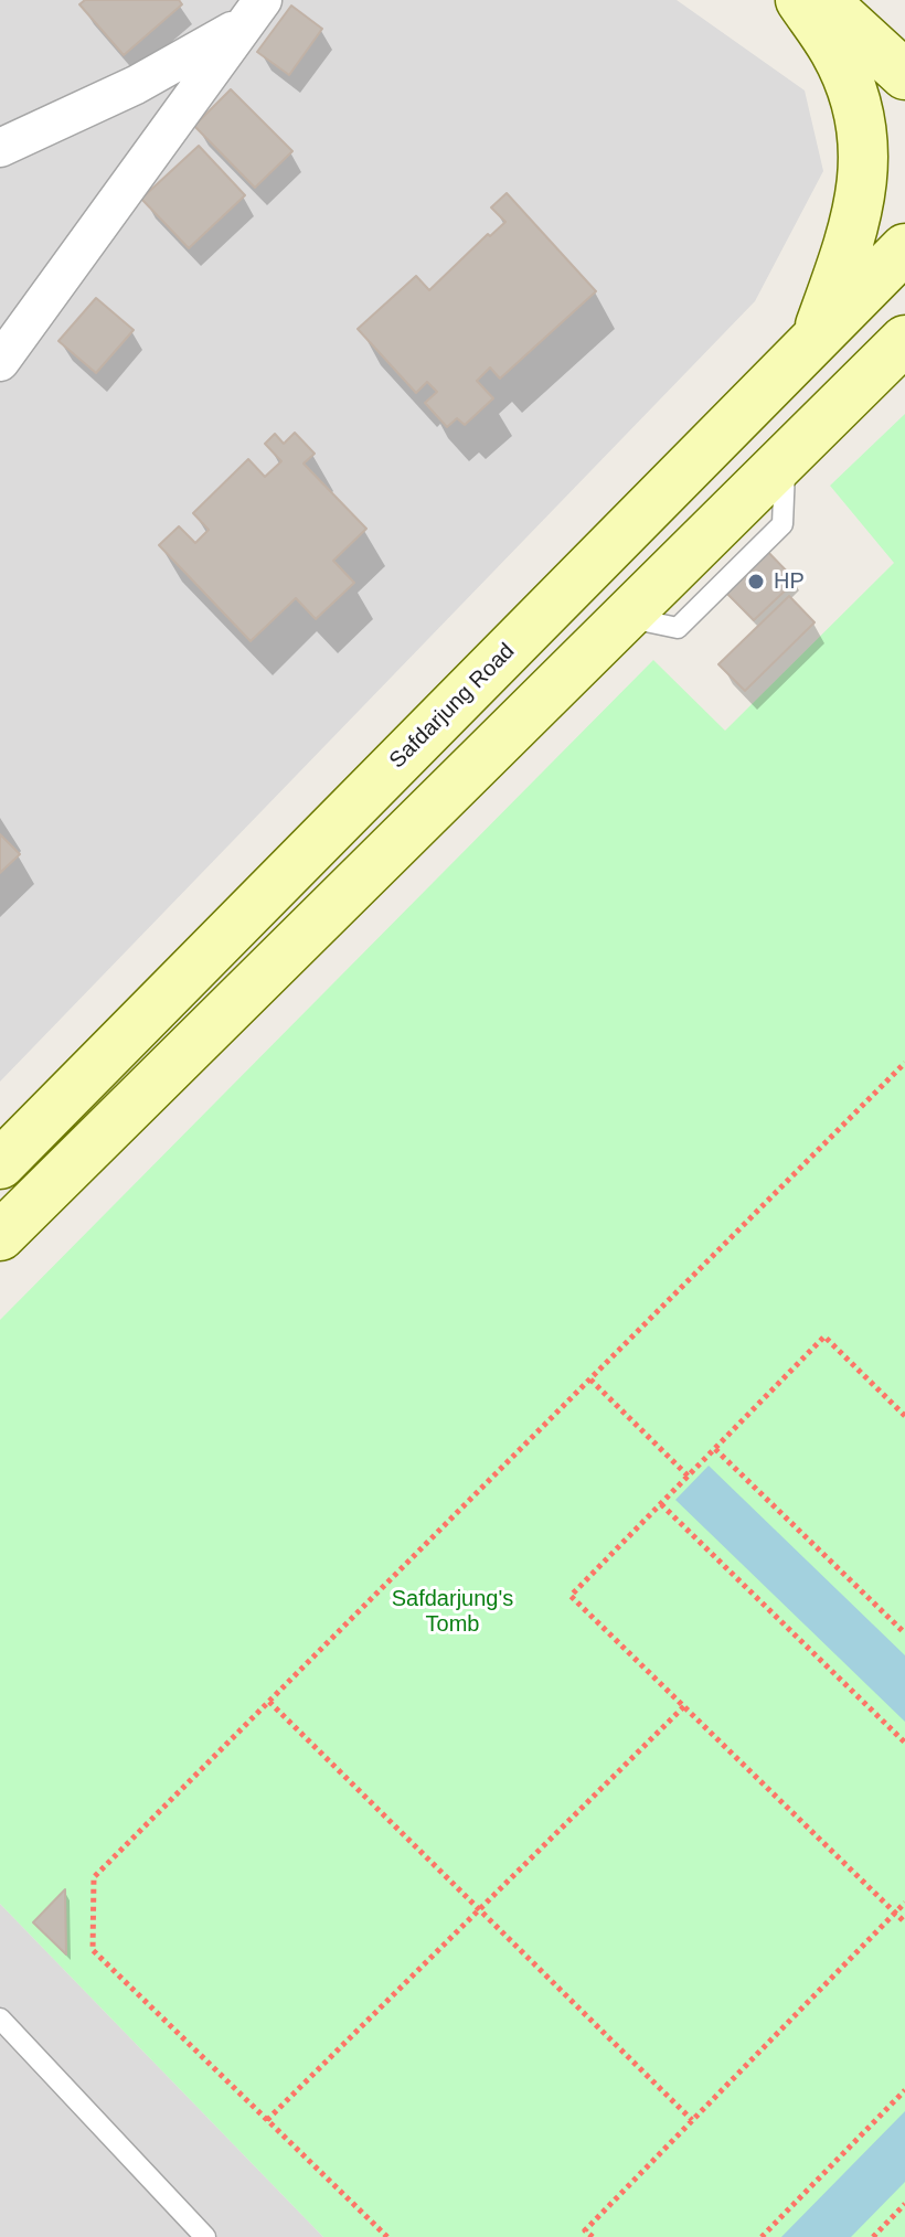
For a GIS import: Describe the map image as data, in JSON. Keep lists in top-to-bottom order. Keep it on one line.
{"streets":{"main road":["Safdarjung Road"]},"parks":["Safdarjung's Tomb"],"places":["HP"]}
